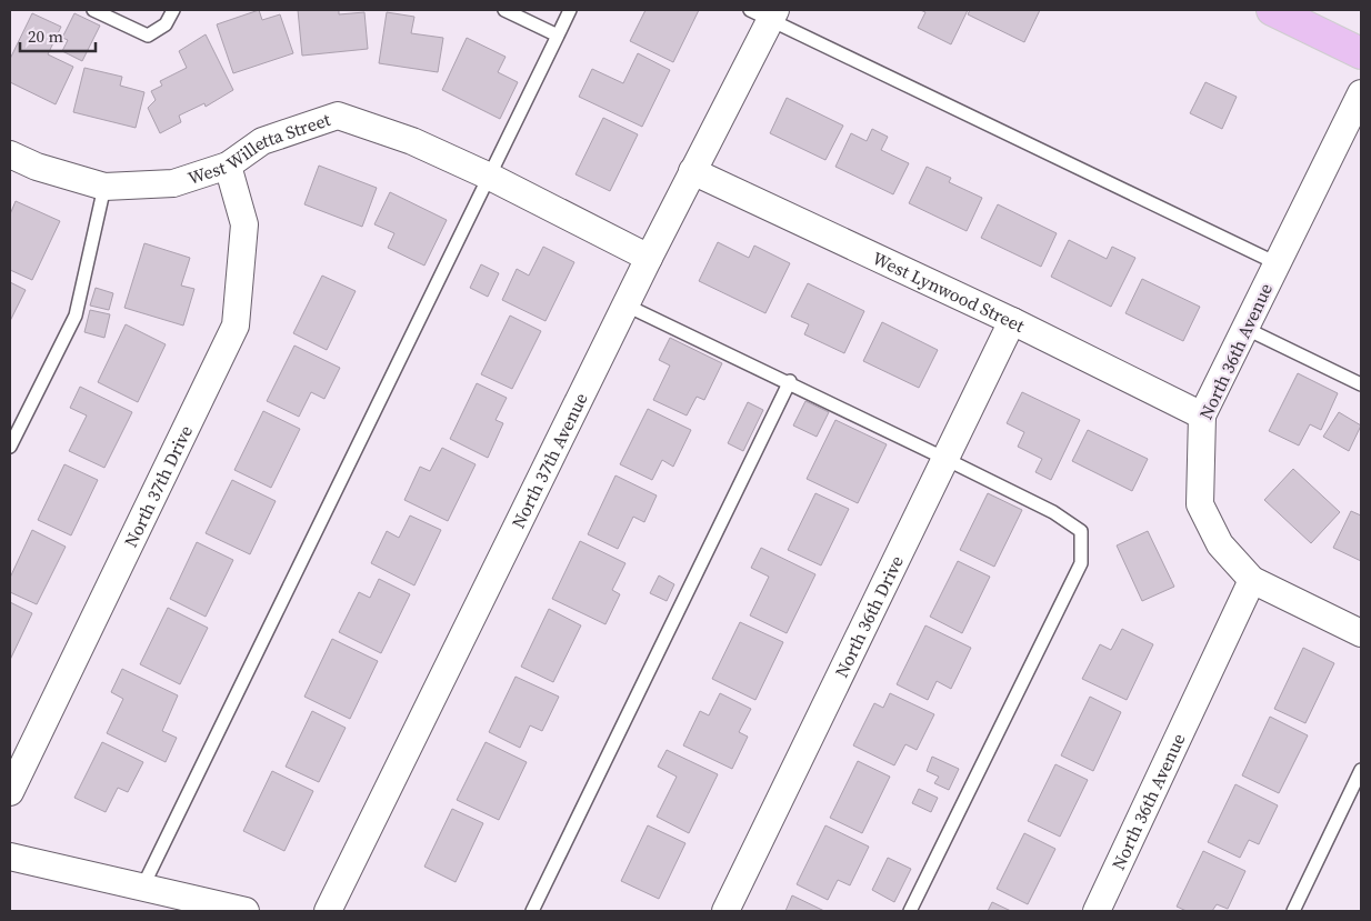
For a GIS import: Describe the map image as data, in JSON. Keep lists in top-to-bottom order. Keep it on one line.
{"streets":{"street":["West Willetta Street","West Lynwood Street","North 36th Avenue","North 37th Avenue","North 37th Drive","North 36th Drive"]},"crossings":[["West Willetta Street","North 37th Avenue"],["West Willetta Street","North 37th Drive"],["West Lynwood Street","North 36th Avenue"],["West Lynwood Street","North 37th Avenue"],["West Lynwood Street","North 36th Drive"]],"scale_bar":"20 m"}
